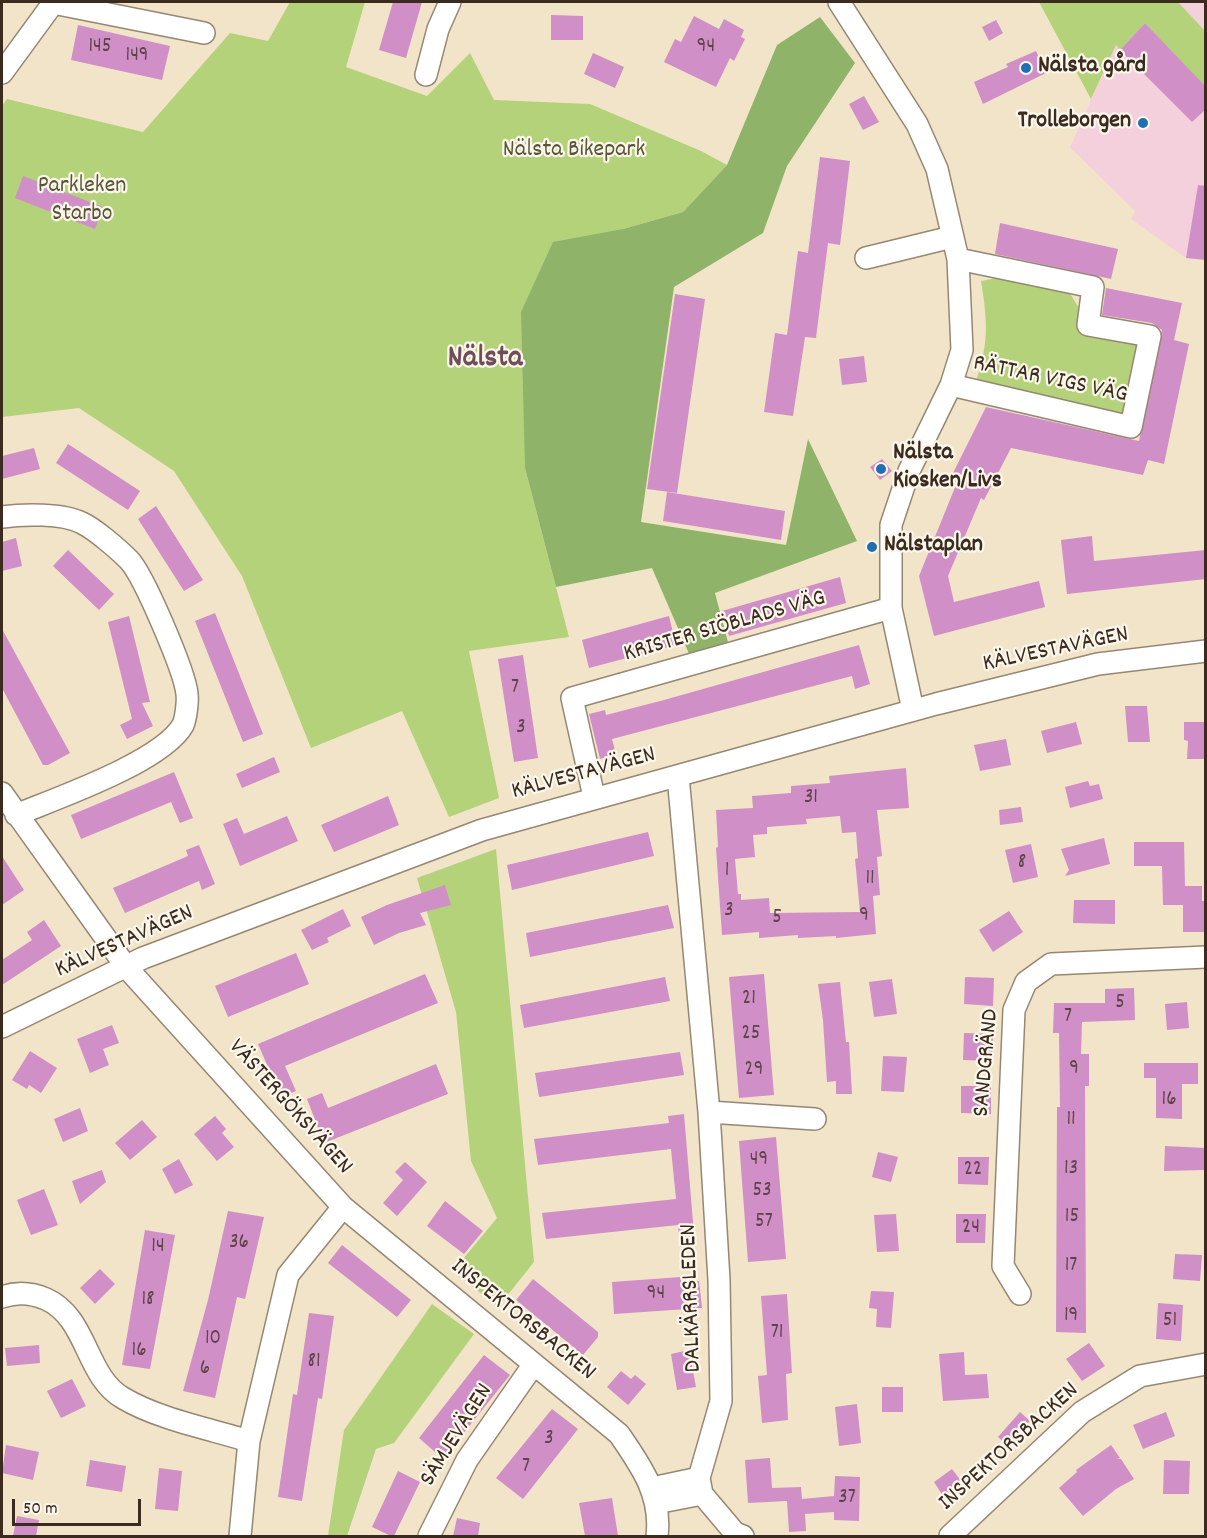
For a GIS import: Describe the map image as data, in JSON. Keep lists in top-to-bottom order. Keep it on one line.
{"streets":{"street":["RÄTTAR VIGS VÄG","KRISTER SIÖBLADS VÄG","KÄLVESTAVÄGEN","SANDGRÄND","VÄSTERGÖKSVÄGEN","DALKÄRRSLEDEN","INSPEKTORSBACKEN","SÄMJEVÄGEN"]},"crossings":[["RÄTTAR VIGS VÄG","KRISTER SIÖBLADS VÄG"],["RÄTTAR VIGS VÄG","KÄLVESTAVÄGEN"],["KRISTER SIÖBLADS VÄG","KÄLVESTAVÄGEN"],["KÄLVESTAVÄGEN","VÄSTERGÖKSVÄGEN"],["KÄLVESTAVÄGEN","DALKÄRRSLEDEN"],["VÄSTERGÖKSVÄGEN","INSPEKTORSBACKEN"],["INSPEKTORSBACKEN","SÄMJEVÄGEN"]],"districts":["Nälsta"],"parks":["Nälsta Bikepark","Parkleken Starbo"],"places":["Nälsta gård","Trolleborgen","Nälsta Kiosken/Livs","Nälstaplan"],"house_numbers":["145","94","149","7","3","31","8","1","11","3","9","5","21","5","7","25","9","29","16","11","49","13","22","53","15","57","24","36","14","17","94","18","19","51","71","10","16","81","6","3","7","37"],"scale_bar":"50 m"}
